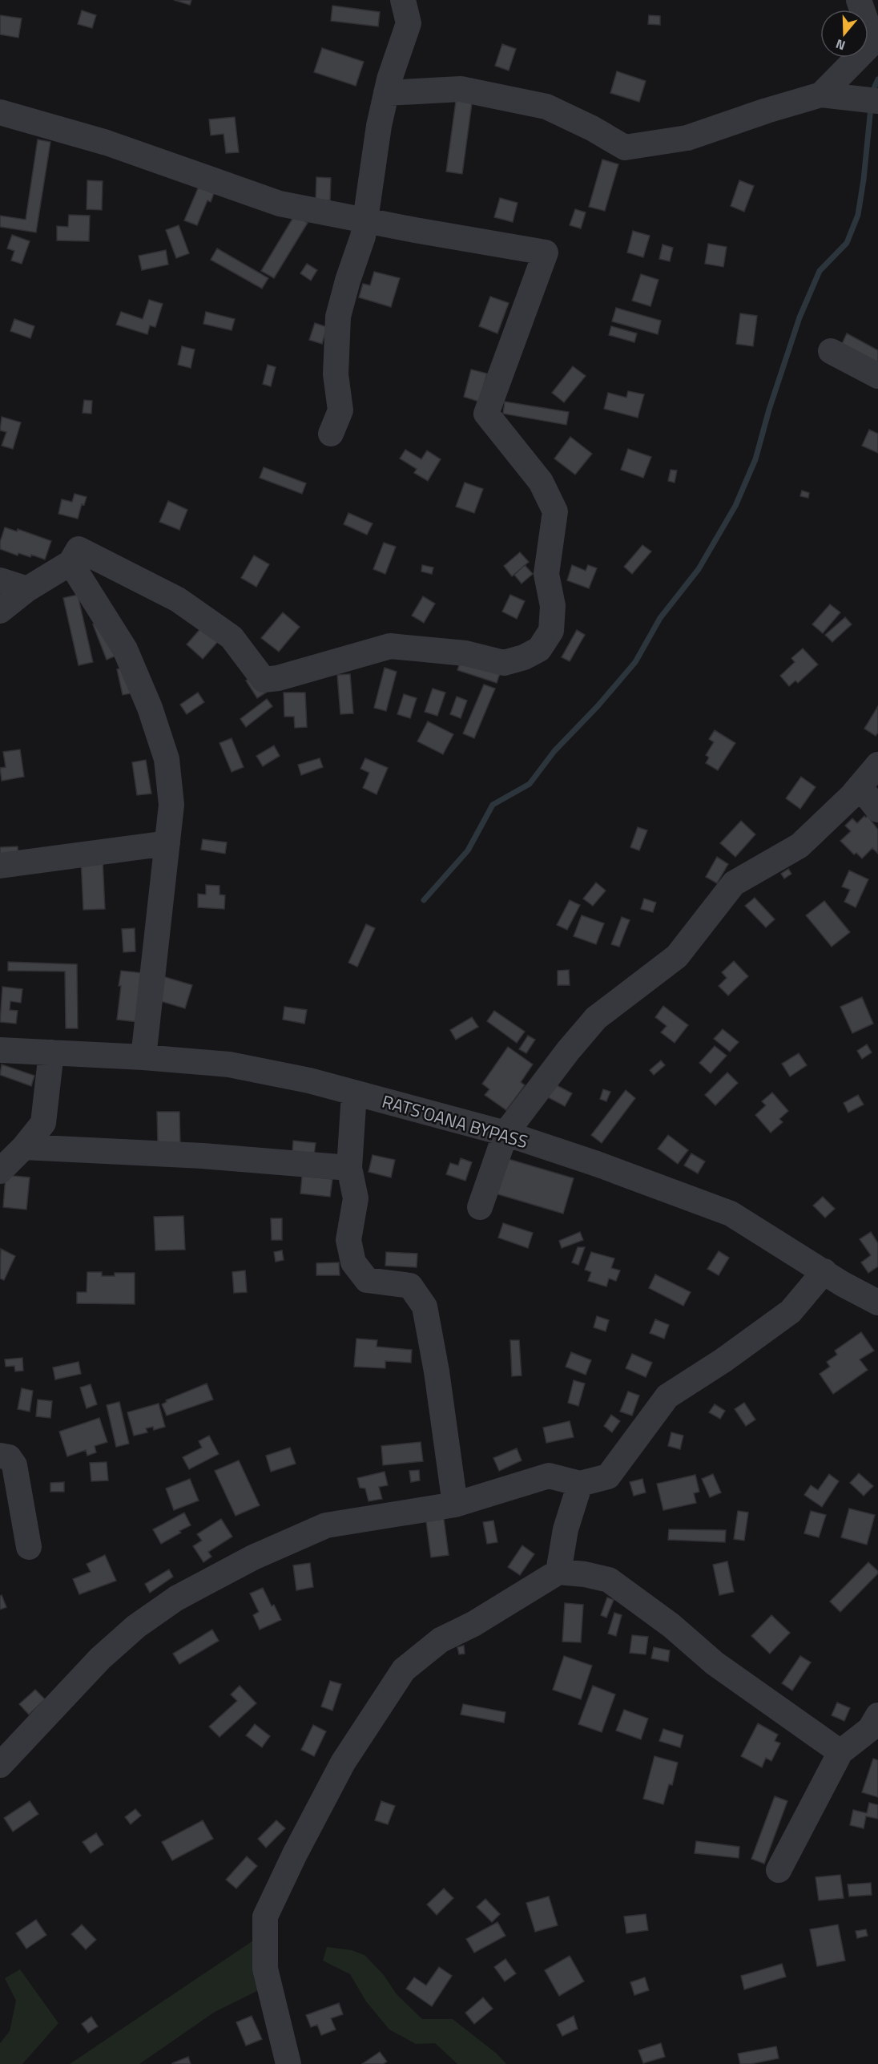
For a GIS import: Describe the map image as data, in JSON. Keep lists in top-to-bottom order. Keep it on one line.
{"streets":{"street":["RATS'OANA BYPASS"]},"north":"bottom"}
